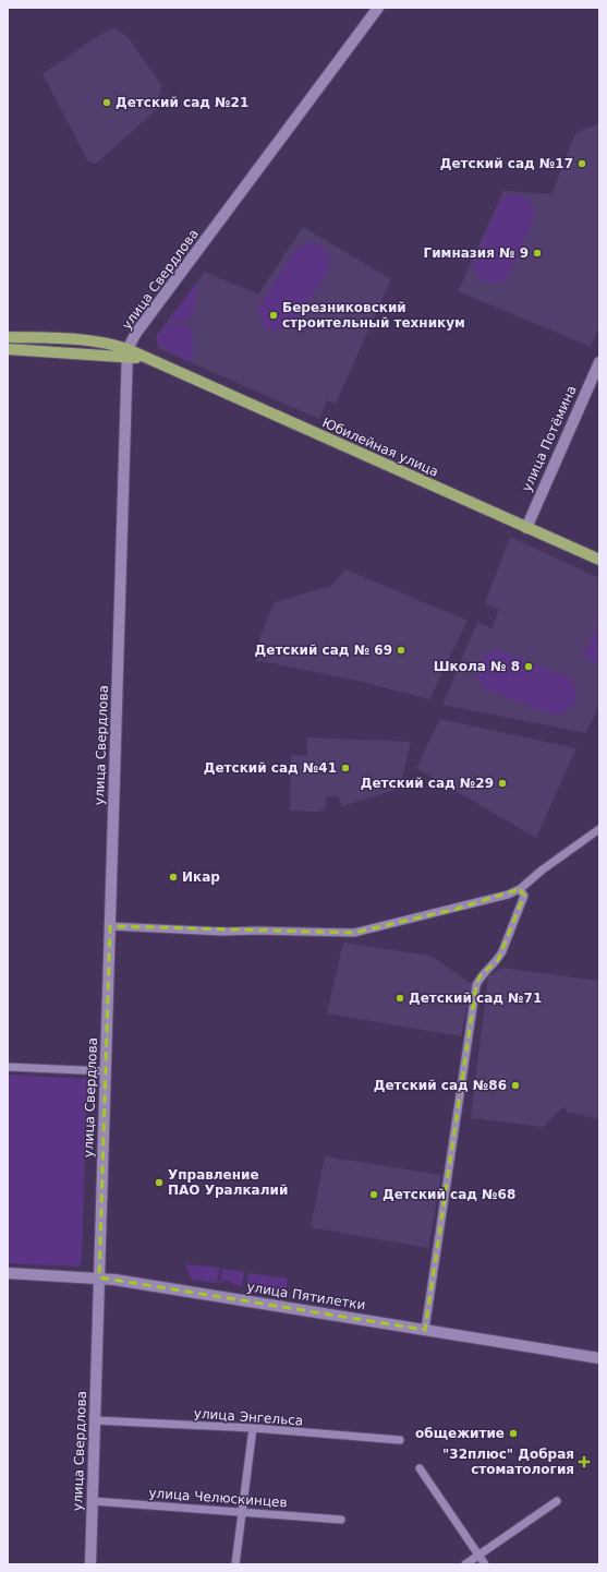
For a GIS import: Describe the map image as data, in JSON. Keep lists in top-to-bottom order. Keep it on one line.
{"streets":{"main road":["улица Свердлова","улица Потёмина","Юбилейная улица","улица Пятилетки"],"street":["улица Энгельса","улица Челюскинцев"]},"crossings":[["улица Свердлова","Юбилейная улица"],["улица Свердлова","улица Пятилетки"],["улица Свердлова","улица Энгельса"],["улица Свердлова","улица Челюскинцев"],["улица Потёмина","Юбилейная улица"]],"places":{"other":["Детский сад №21","Детский сад №17","Гимназия № 9","Березниковский строительный техникум","Детский сад № 69","Школа № 8","Детский сад №41","Детский сад №29","Икар","Детский сад №71","Детский сад №86","Управление ПАО Уралкалий","Детский сад №68","общежитие"],"health":["\"32плюс\" Добрая стоматология"]}}
